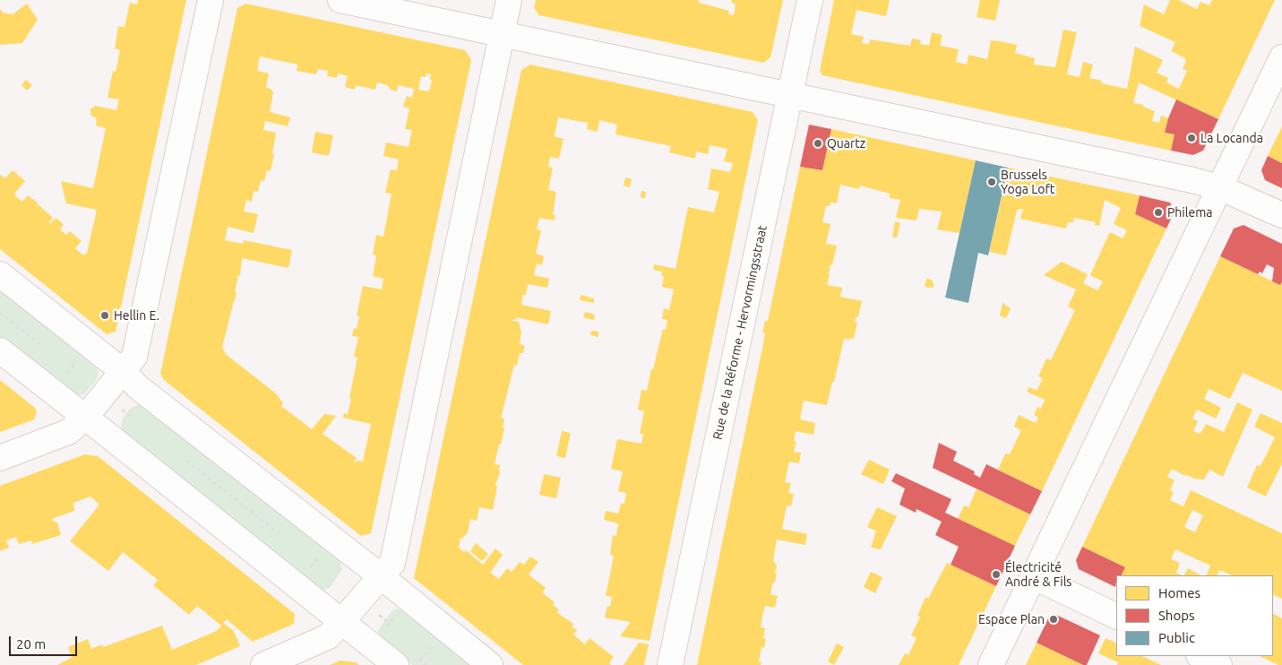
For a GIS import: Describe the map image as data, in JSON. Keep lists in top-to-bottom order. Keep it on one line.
{"streets":{"street":["Rue de la Réforme - Hervormingsstraat"]},"places":["La Locanda","Quartz","Brussels Yoga Loft","Philema","Hellin E.","Électricité André & Fils","Espace Plan"],"legend":["Homes","Shops","Public"],"scale_bar":"20 m"}
